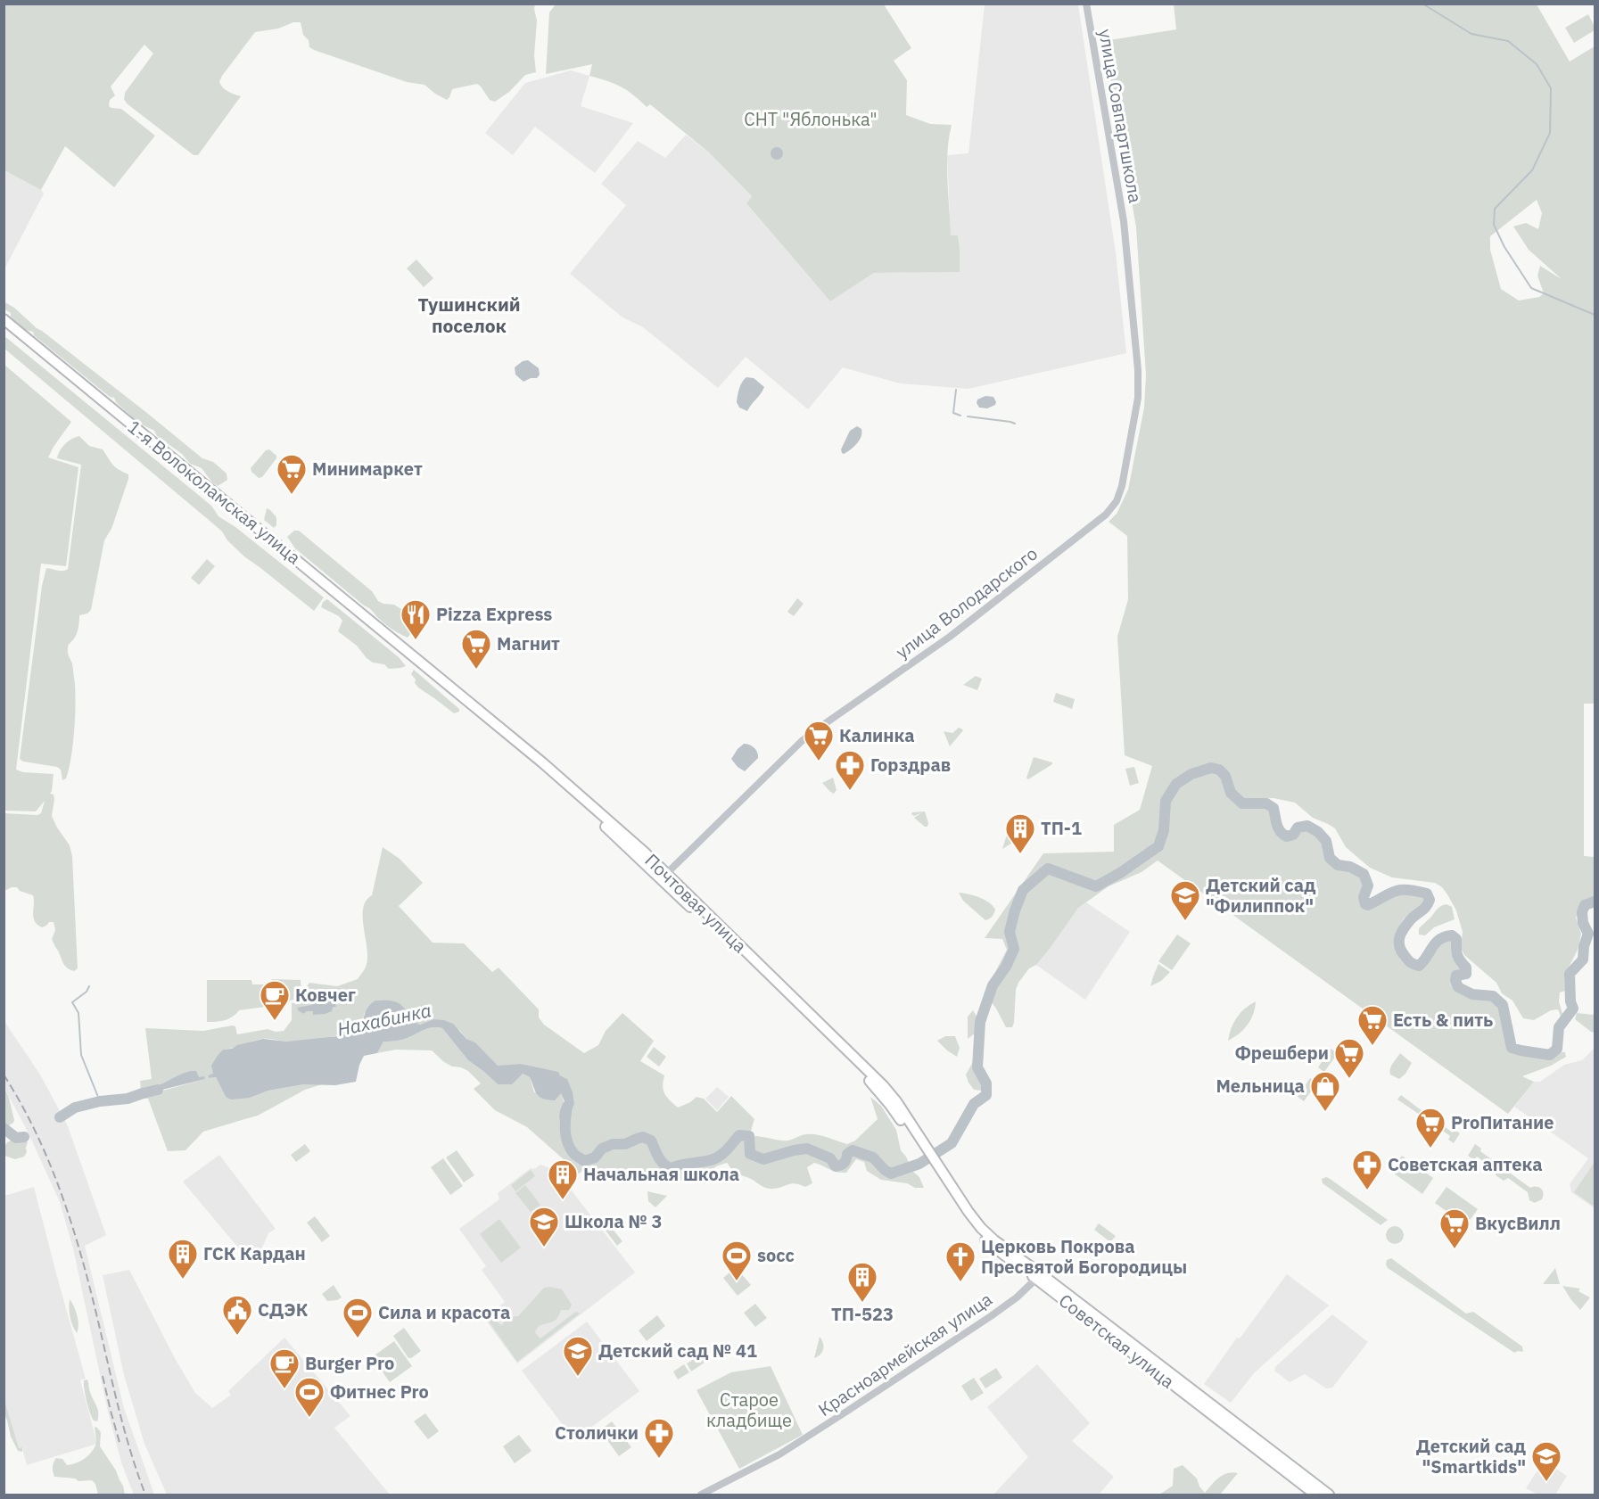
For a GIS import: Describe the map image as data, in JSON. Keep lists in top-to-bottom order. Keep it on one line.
{"streets":{"main road":["1-я Волоколамская улица","Почтовая улица","Советская улица"],"street":["улица Совпартшкола","улица Володарского","Красноармейская улица"]},"crossings":[["улица Совпартшкола","улица Володарского"],["1-я Волоколамская улица","Почтовая улица"],["улица Володарского","Почтовая улица"],["Почтовая улица","Советская улица"],["Советская улица","Красноармейская улица"]],"districts":["Тушинский поселок"],"water":["Нахабинка"],"parks":["СНТ \"Яблонька\"","Старое кладбище"],"places":{"supermarket":["Минимаркет","Магнит","Калинка","Есть & пить","Фрешбери","ProПитание","ВкусВилл"],"restaurant":["Pizza Express"],"pharmacy":["Горздрав","Советская аптека","Столички"],"building":["ТП-1","Начальная школа","ГСК Кардан","ТП-523"],"school or university":["Детский сад \"Филиппок\"","Школа № 3","Детский сад № 41","Детский сад \"Smartkids\""],"cafe":["Ковчег","Burger Pro"],"shop":["Мельница"],"sports":["socc","Сила и красота","Фитнес Pro"],"church":["Церковь Покрова Пресвятой Богородицы"],"public building":["СДЭК"]}}
